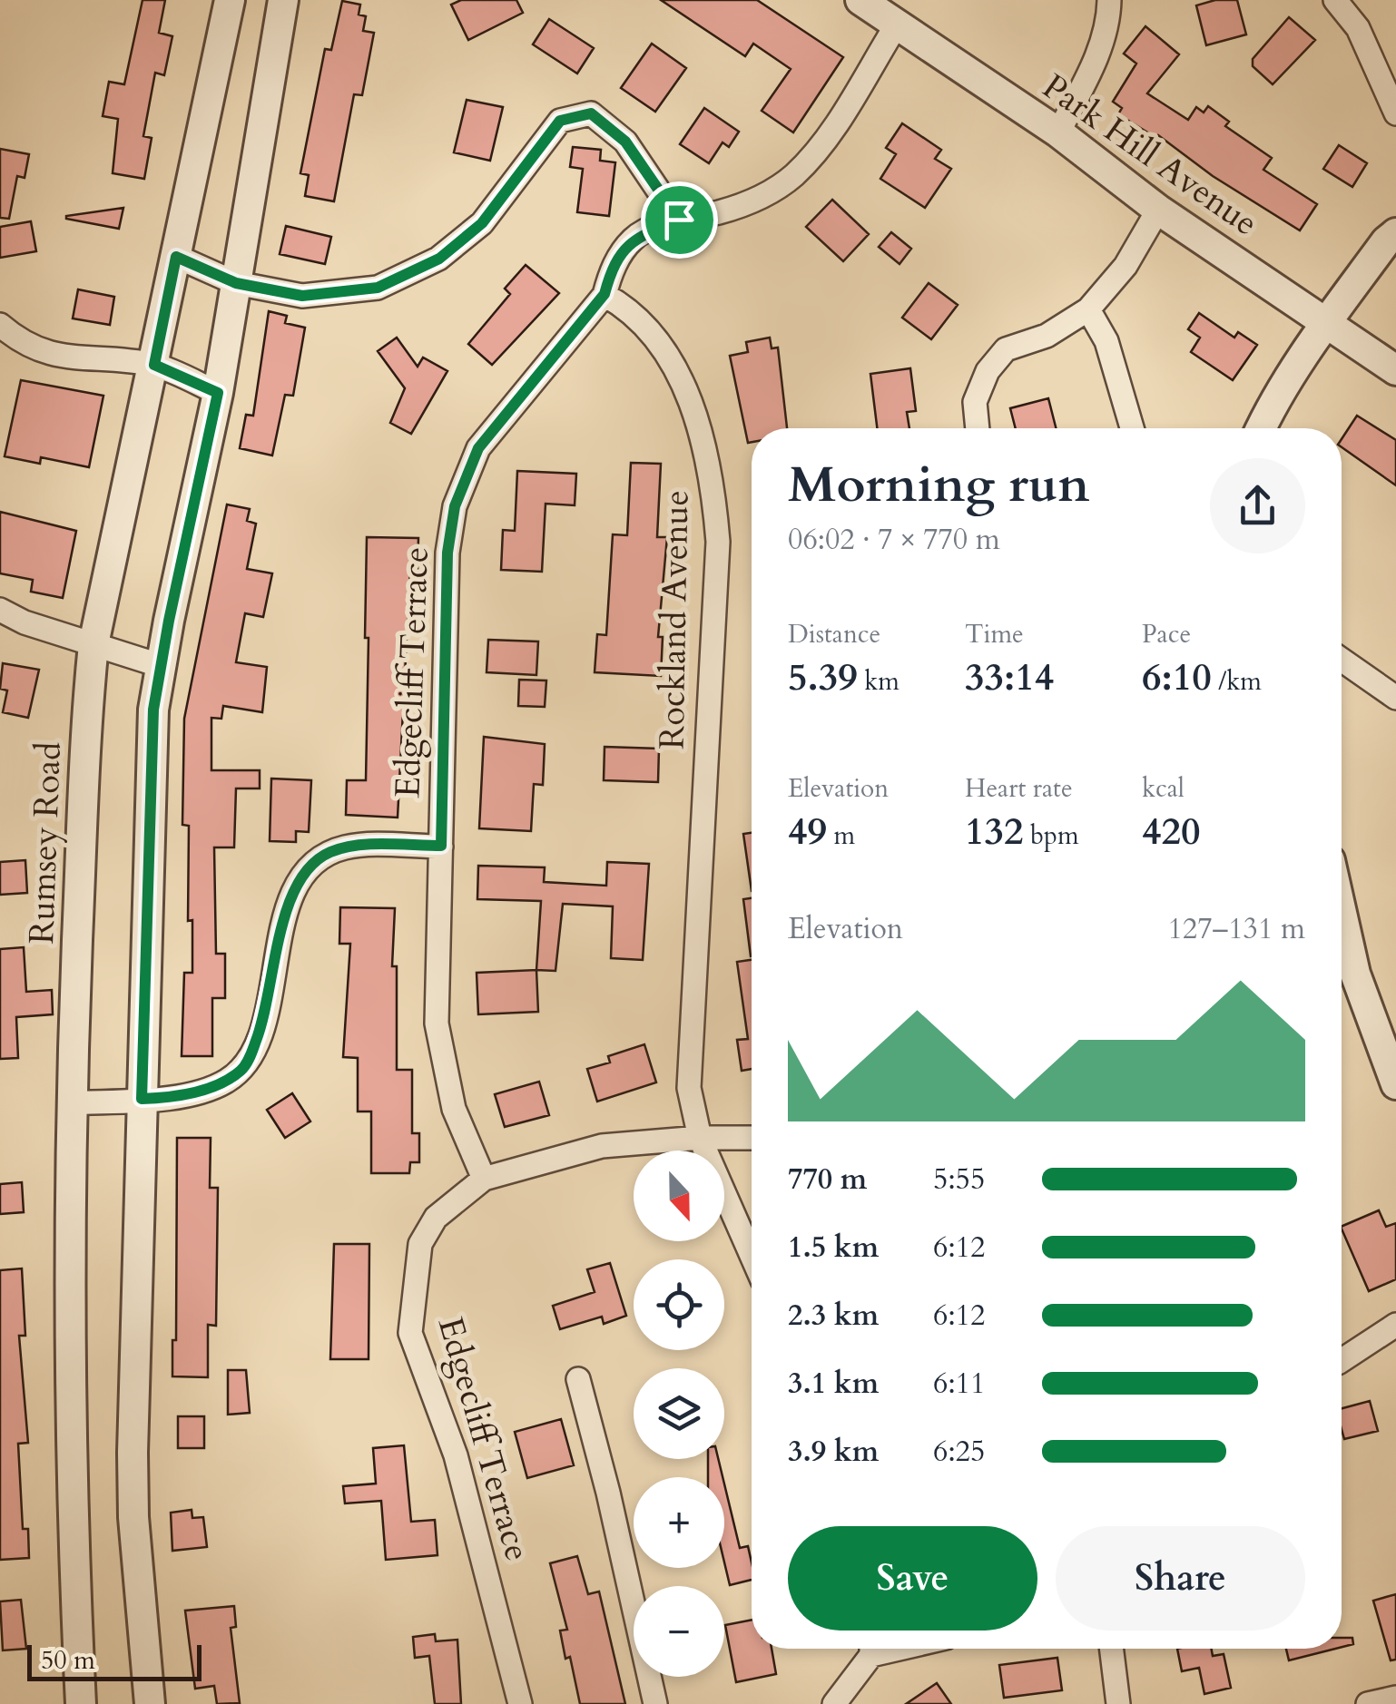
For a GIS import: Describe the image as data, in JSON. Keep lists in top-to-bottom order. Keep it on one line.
{"streets":{"street":["Park Hill Avenue","Rockland Avenue","Edgecliff Terrace","Rumsey Road"]},"crossings":[["Rockland Avenue","Edgecliff Terrace"]],"scale_bar":"50 m","north":"bottom","page":{"heading":["Morning run","06:02 · 7 × 770 m"],"stats":[["Distance","5.39 km"],["Time","33:14"],["Pace","6:10 /km"],["Elevation","49 m"],["Heart rate","132 bpm"],["kcal","420"]],"chart":["Elevation","127–131 m"],"list":[{"name":"770 m","note":"5:55"},{"name":"1.5 km","note":"6:12"},{"name":"2.3 km","note":"6:12"},{"name":"3.1 km","note":"6:11"},{"name":"3.9 km","note":"6:25"}],"map_buttons":["+","−"],"buttons":["Save","Share"],"scale":"50 m"}}
